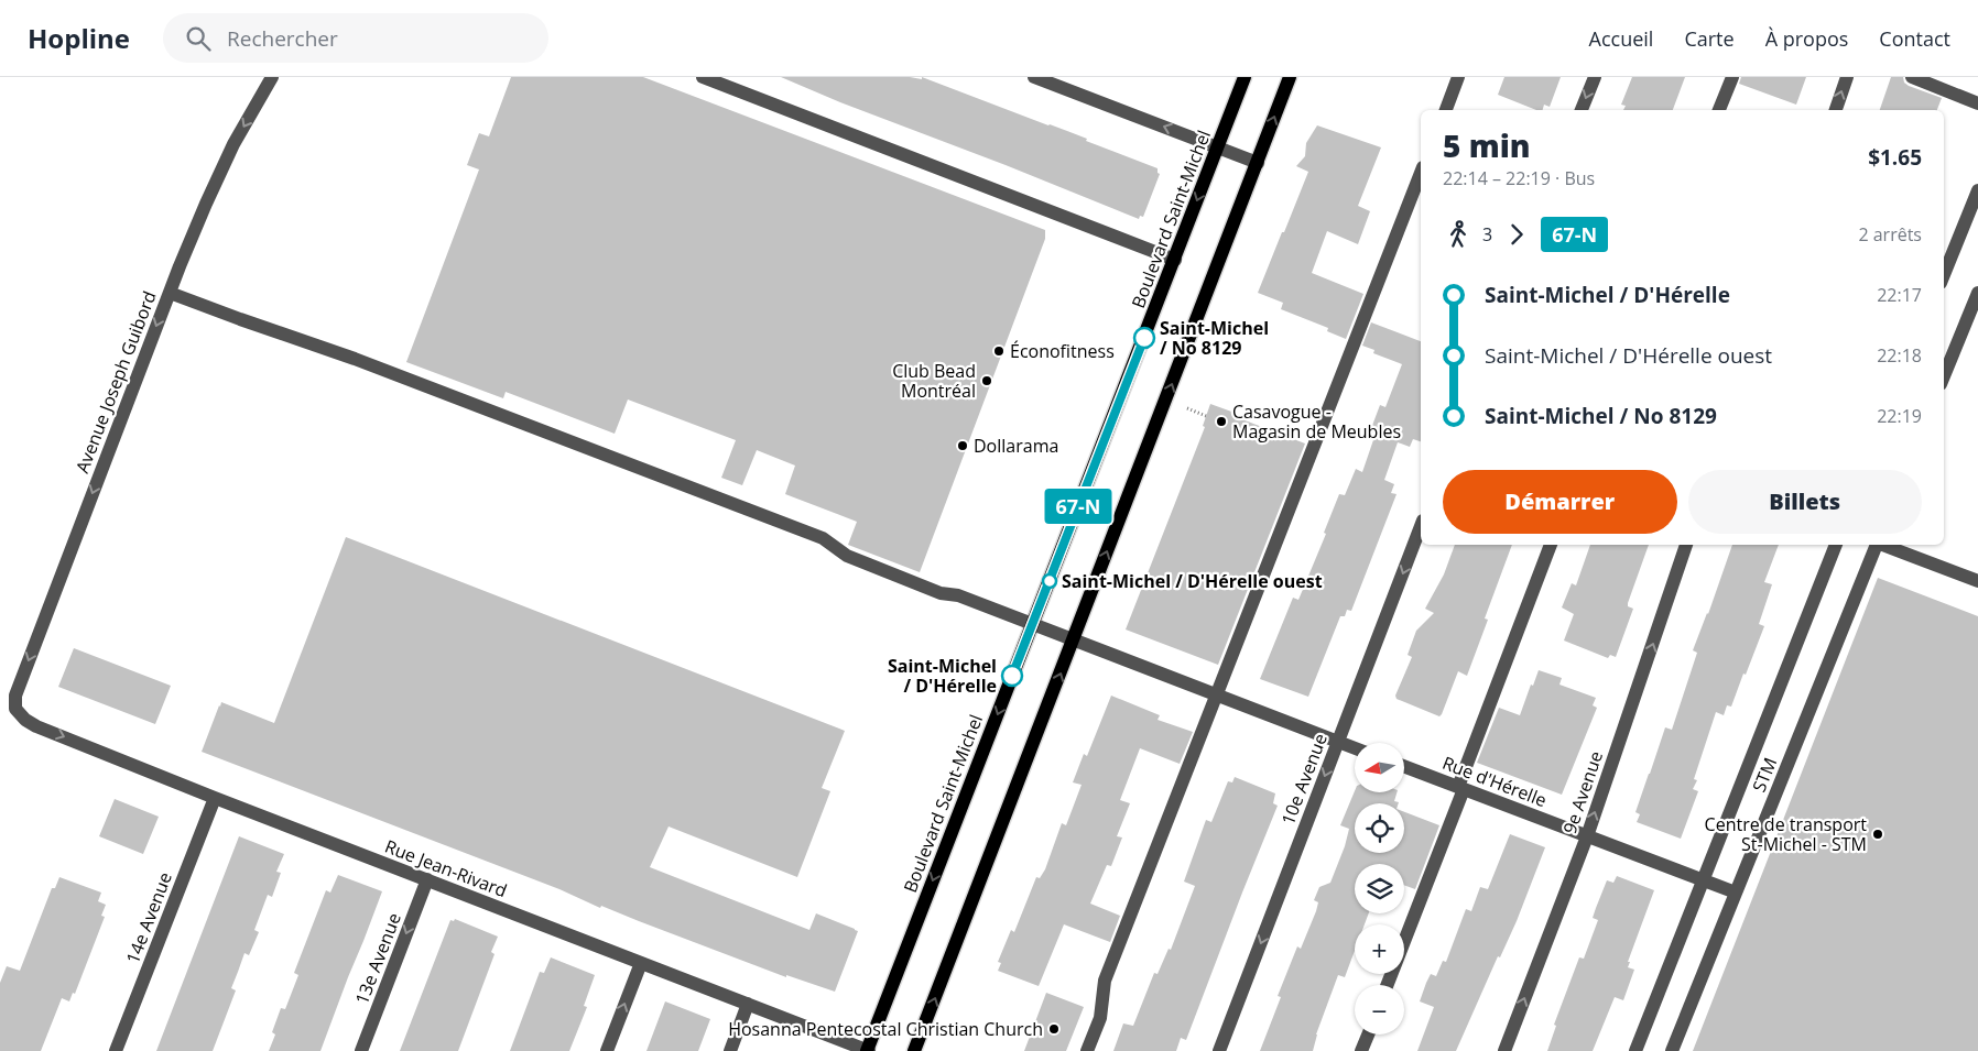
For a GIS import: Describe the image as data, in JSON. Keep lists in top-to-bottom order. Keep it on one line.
{"streets":{"main road":["Boulevard Saint-Michel"],"street":["Avenue Joseph Guibord","STM","10e Avenue","Rue d'Hérelle","9e Avenue","Rue Jean-Rivard","14e Avenue","13e Avenue"]},"crossings":[["Boulevard Saint-Michel","Rue Jean-Rivard"],["Avenue Joseph Guibord","Rue Jean-Rivard"],["STM","Rue d'Hérelle"],["Rue d'Hérelle","9e Avenue"],["Rue Jean-Rivard","14e Avenue"],["Rue Jean-Rivard","13e Avenue"]],"one_way":["Avenue Joseph Guibord","10e Avenue","13e Avenue"],"places":["Saint-Michel / No 8129","Éconofitness","Club Bead Montréal","Casavogue - Magasin de Meubles","Dollarama","Saint-Michel / D'Hérelle ouest","Saint-Michel / D'Hérelle","Centre de transport St-Michel - STM","Hosanna Pentecostal Christian Church"],"lines":["bus line 67-N"],"north":"left","page":{"header":"Hopline","search":"Rechercher","nav":["Accueil","Carte","À propos","Contact"],"on_map":"67-N","heading":["5 min","22:14 – 22:19 · Bus","$1.65"],"legs":["3","67-N","2 arrêts"],"list":[{"name":"Saint-Michel / D'Hérelle","value":"22:17"},{"name":"Saint-Michel / D'Hérelle ouest","value":"22:18"},{"name":"Saint-Michel / No 8129","value":"22:19"}],"buttons":["Démarrer","Billets"],"map_buttons":["+","−"]}}
